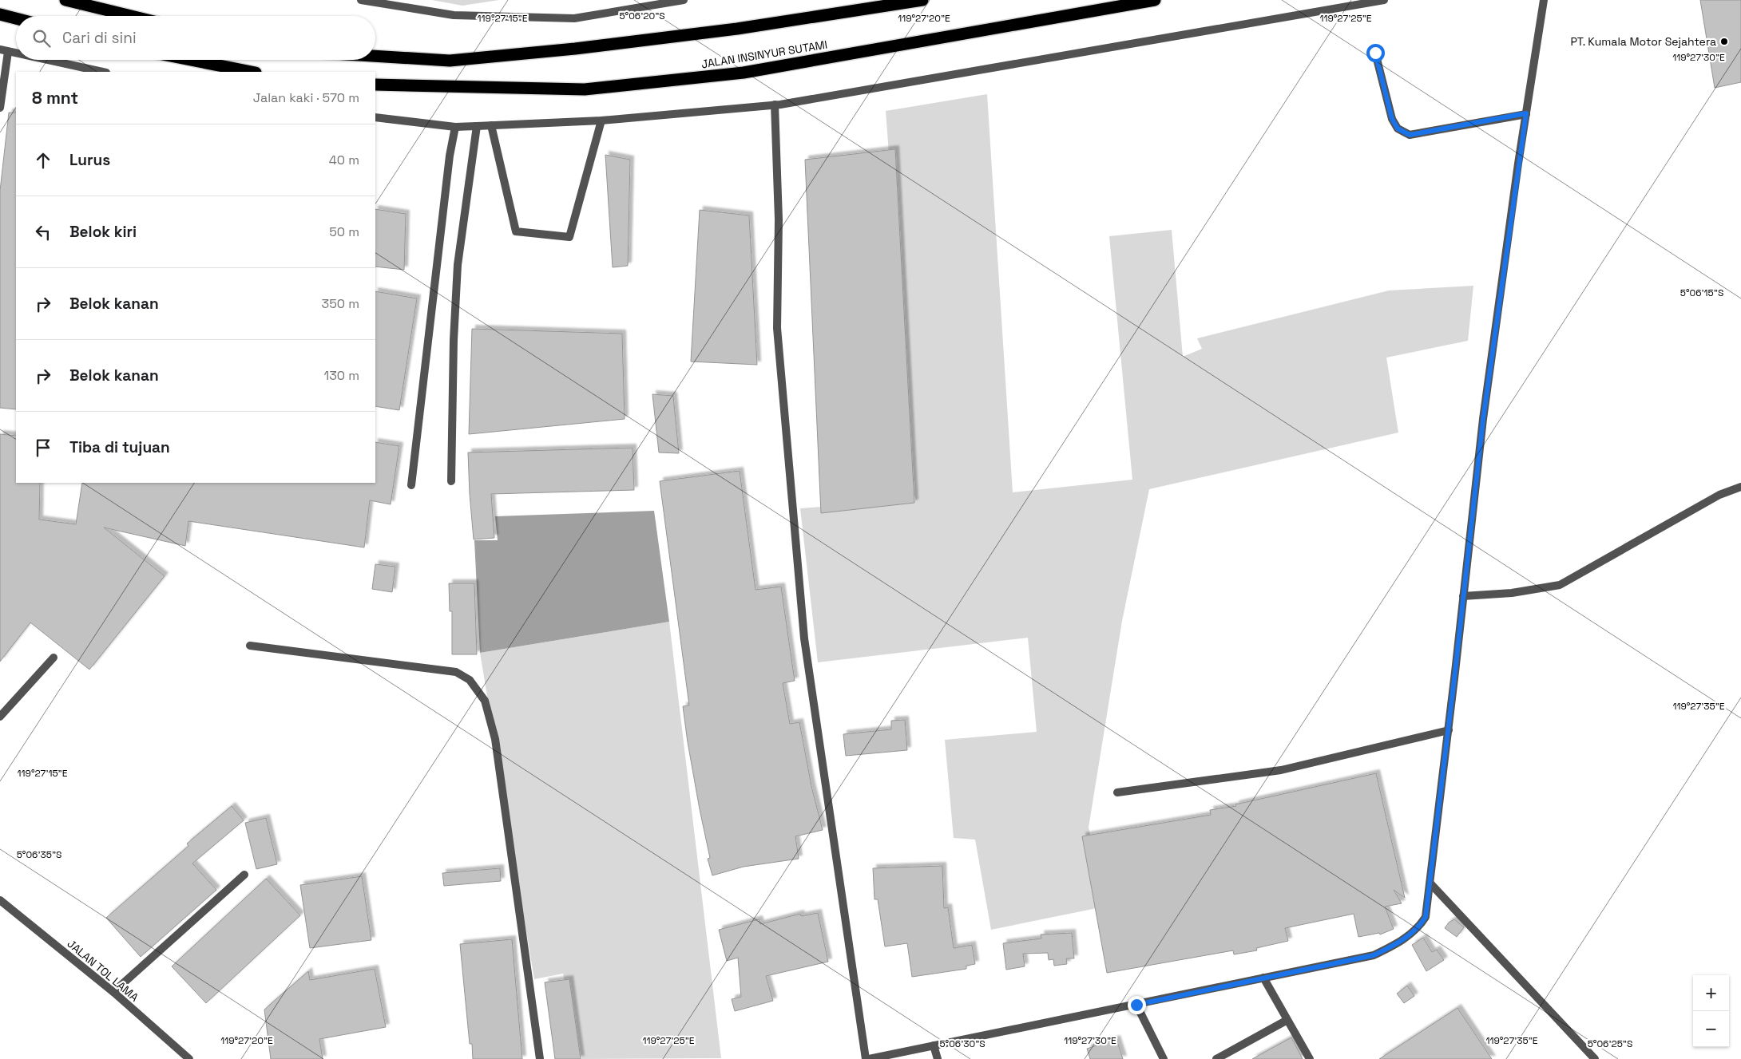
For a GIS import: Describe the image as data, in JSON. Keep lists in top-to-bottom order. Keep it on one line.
{"streets":{"highway":["JALAN INSINYUR SUTAMI"],"street":["JALAN TOL LAMA"]},"places":["PT. Kumala Motor Sejahtera"],"page":{"search":"Cari di sini","heading":["8 mnt","Jalan kaki · 570 m"],"list":[["Lurus","40 m"],["Belok kiri","50 m"],["Belok kanan","350 m"],["Belok kanan","130 m"],"Tiba di tujuan"],"map_buttons":["+","−"]},"coordinates":["5°06'20\"S","119°27'15\"E","119°27'20\"E","119°27'25\"E","119°27'30\"E","5°06'15\"S","119°27'35\"E","5°06'35\"S","5°06'30\"S","5°06'25\"S"]}
